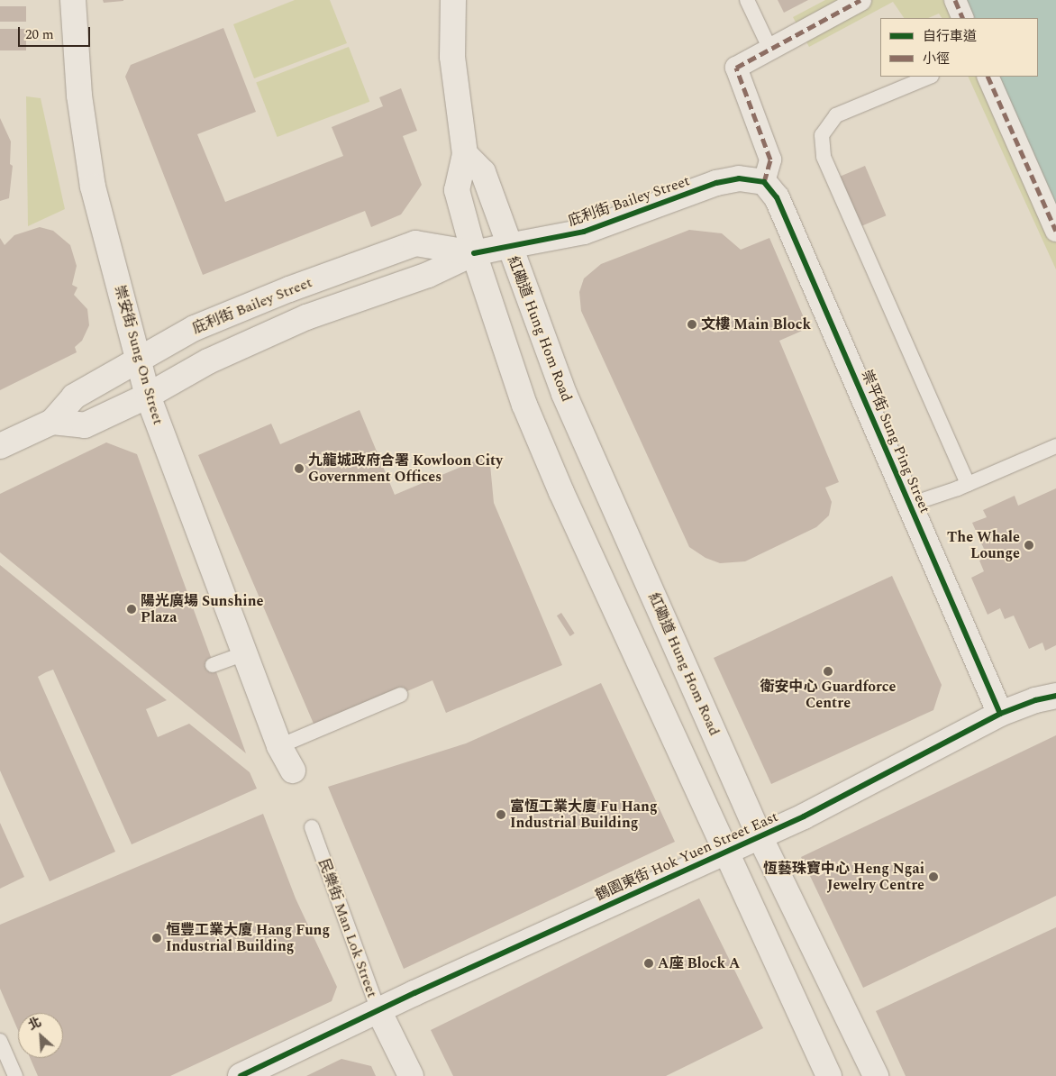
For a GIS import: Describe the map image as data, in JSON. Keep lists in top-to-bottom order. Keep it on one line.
{"streets":{"main road":["庇利街 Bailey Street","紅磡道 Hung Hom Road","崇安街 Sung On Street","崇平街 Sung Ping Street","鶴園東街 Hok Yuen Street East","民樂街 Man Lok Street"]},"crossings":[["庇利街 Bailey Street","紅磡道 Hung Hom Road"],["庇利街 Bailey Street","崇安街 Sung On Street"],["庇利街 Bailey Street","崇平街 Sung Ping Street"],["紅磡道 Hung Hom Road","鶴園東街 Hok Yuen Street East"],["崇平街 Sung Ping Street","鶴園東街 Hok Yuen Street East"],["鶴園東街 Hok Yuen Street East","民樂街 Man Lok Street"]],"places":["文樓 Main Block","九龍城政府合署 Kowloon City Government Offices","The Whale Lounge","陽光廣場 Sunshine Plaza","衛安中心 Guardforce Centre","富恆工業大廈 Fu Hang Industrial Building","恆藝珠寶中心 Heng Ngai Jewelry Centre","恒豐工業大廈 Hang Fung Industrial Building","A座 Block A"],"legend":["自行車道","小徑"],"scale_bar":"20 m","north":"top left"}
